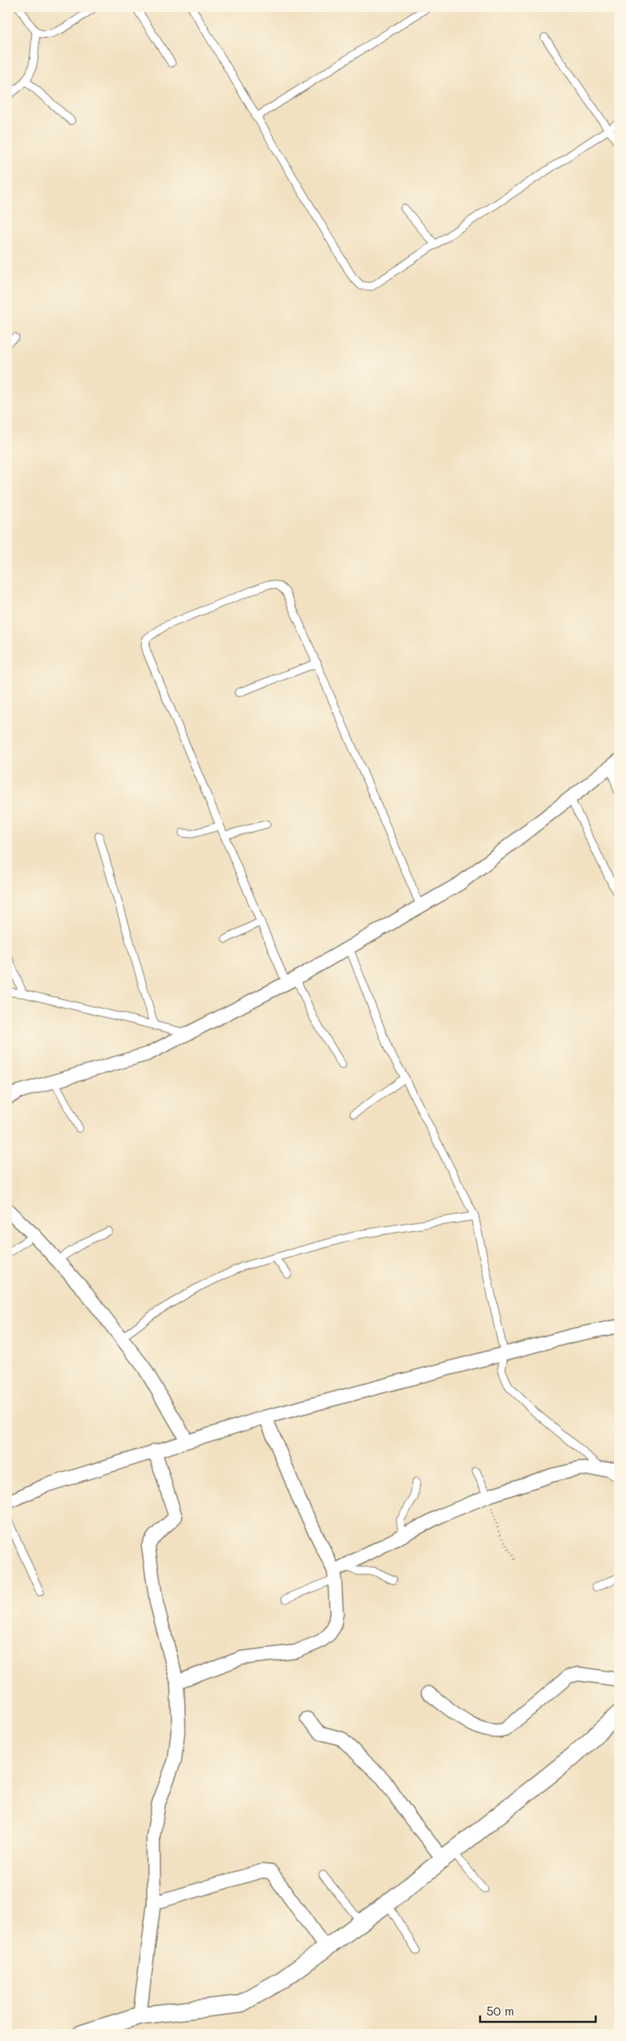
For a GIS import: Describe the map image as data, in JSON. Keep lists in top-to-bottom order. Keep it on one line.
{"scale_bar":"50 m"}
